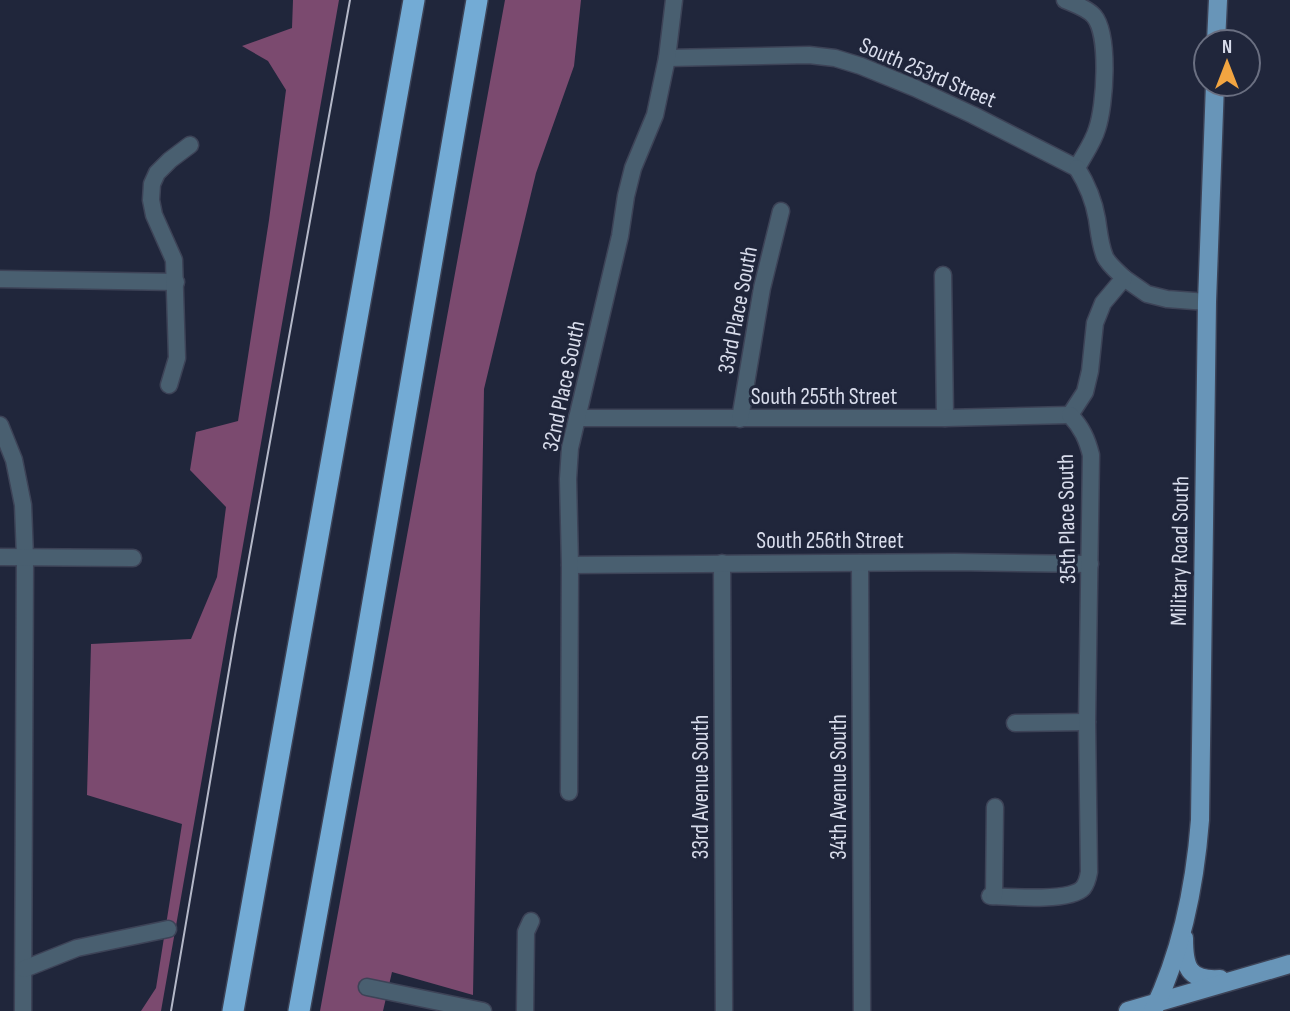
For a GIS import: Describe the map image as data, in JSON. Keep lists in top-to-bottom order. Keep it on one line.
{"streets":{"main road":["Military Road South"],"street":["South 253rd Street","33rd Place South","32nd Place South","South 255th Street","35th Place South","South 256th Street","33rd Avenue South","34th Avenue South"]},"crossings":[["South 253rd Street","32nd Place South"],["33rd Place South","South 255th Street"],["32nd Place South","South 255th Street"],["32nd Place South","South 256th Street"],["South 255th Street","35th Place South"],["35th Place South","South 256th Street"],["South 256th Street","33rd Avenue South"],["South 256th Street","34th Avenue South"]],"north":"top"}
